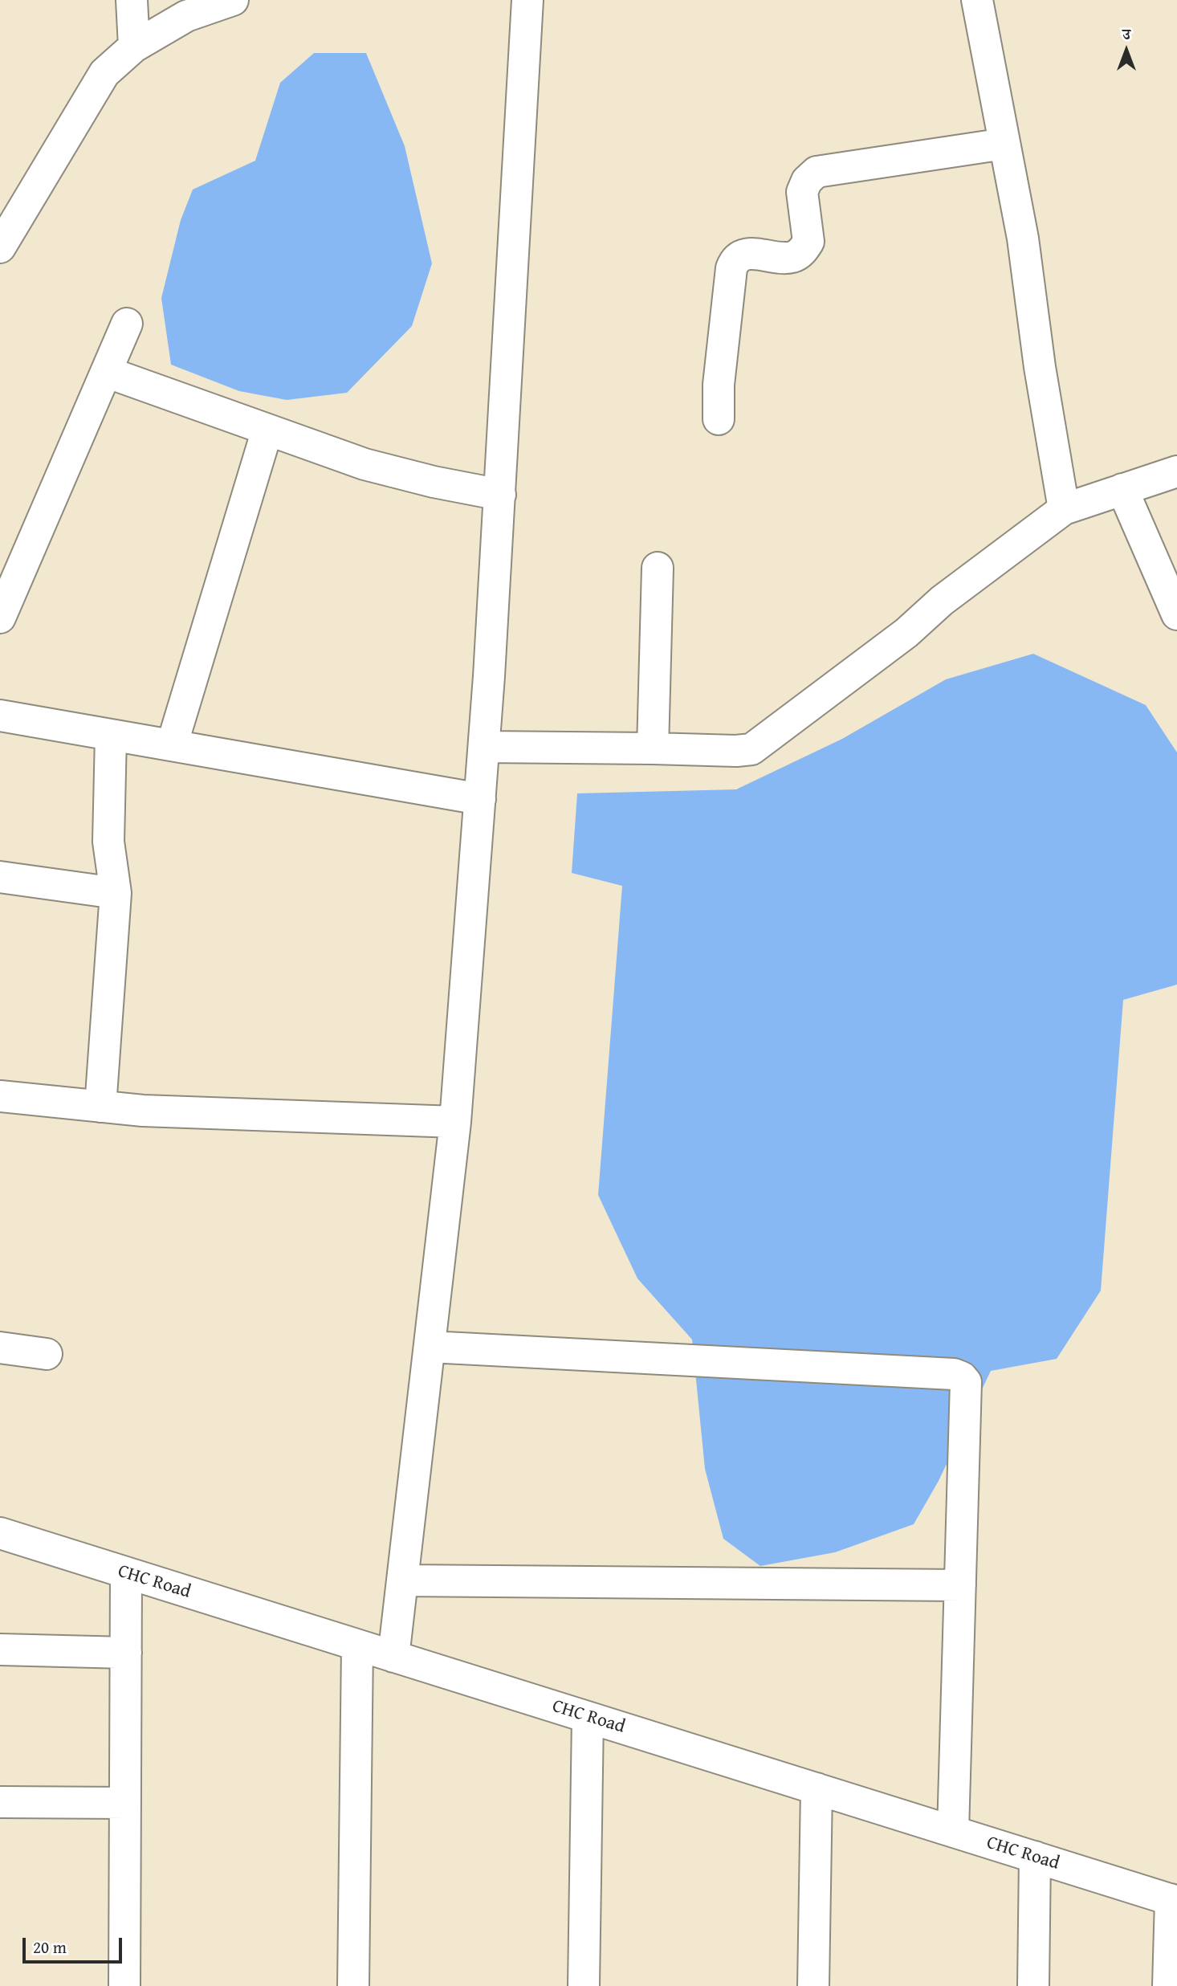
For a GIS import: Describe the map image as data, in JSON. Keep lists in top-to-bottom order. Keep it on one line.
{"streets":{"street":["CHC Road"]},"scale_bar":"20 m","north":"top"}
